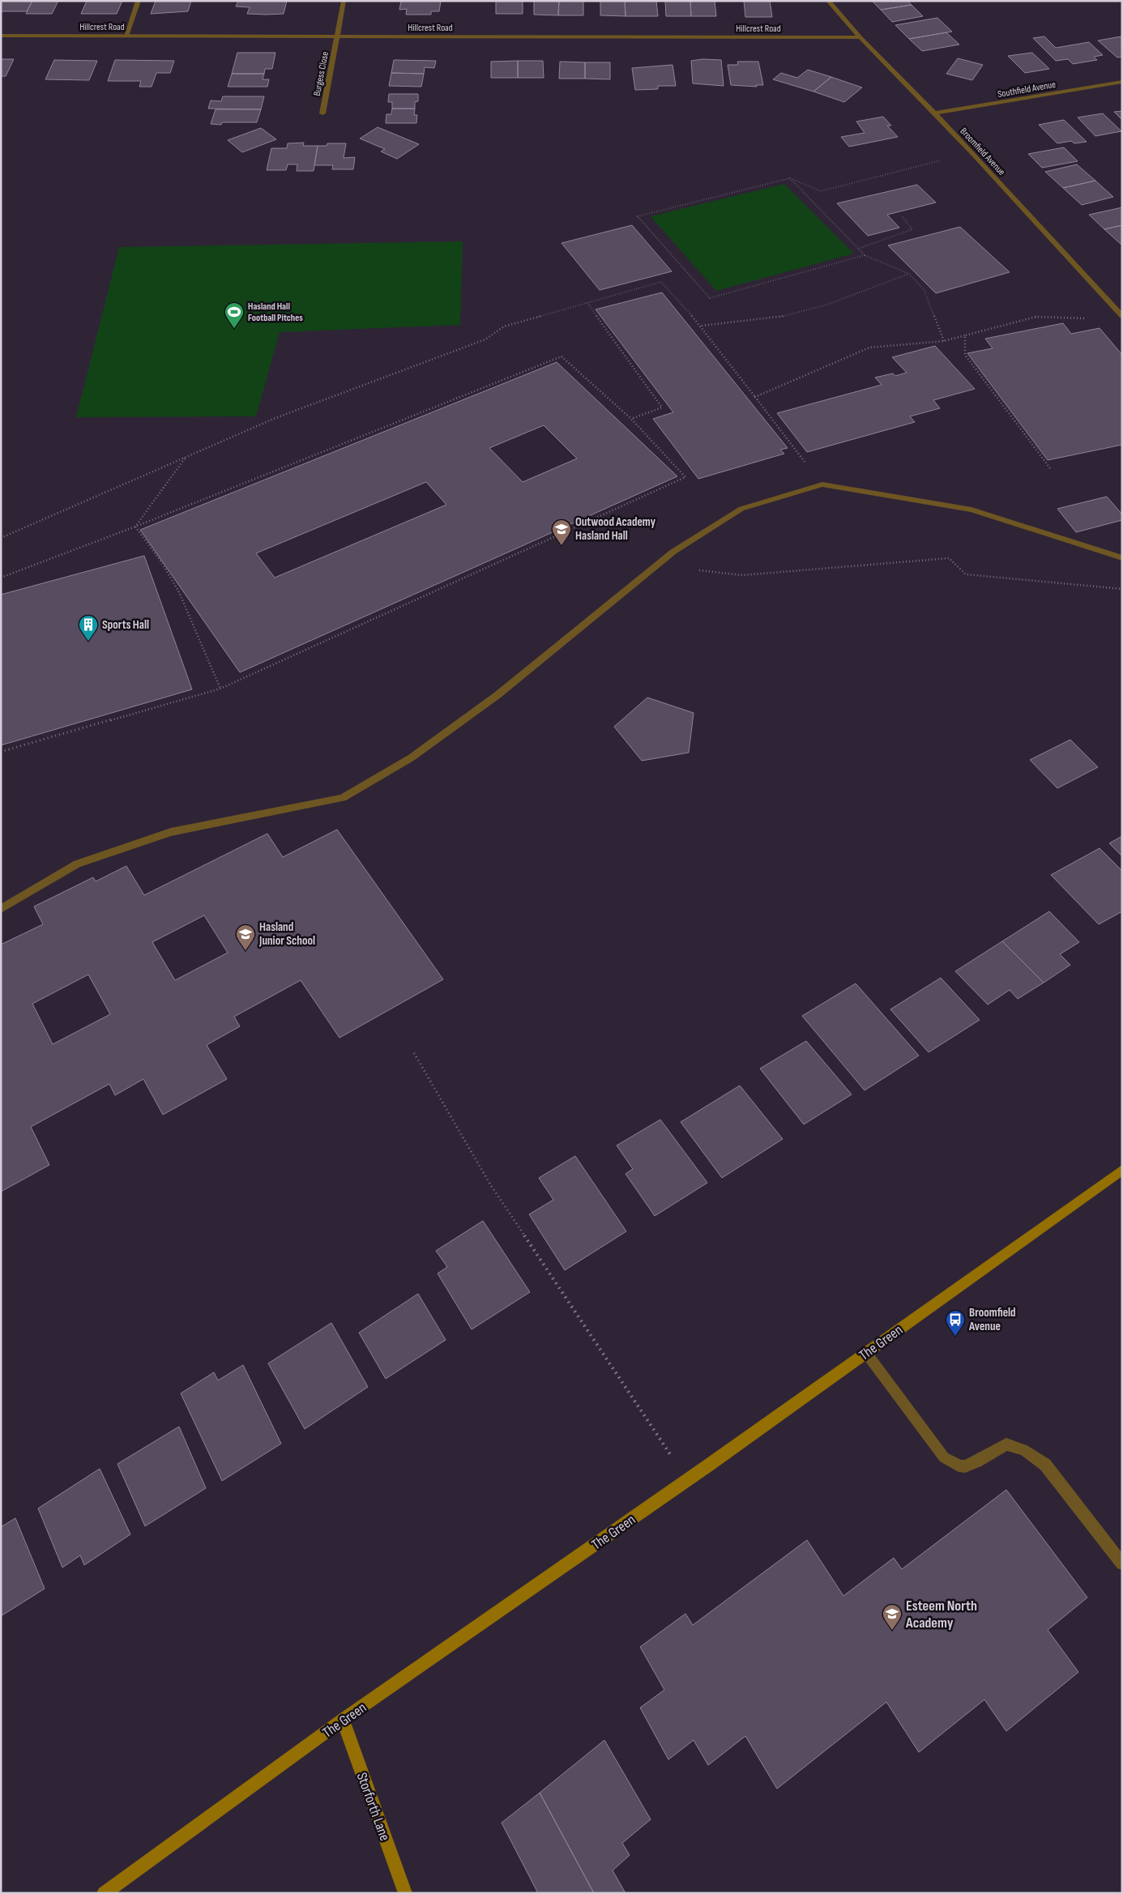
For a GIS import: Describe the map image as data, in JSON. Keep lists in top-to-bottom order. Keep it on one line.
{"streets":{"main road":["The Green","Storforth Lane"],"street":["Hillcrest Road","Burgess Close","Southfield Avenue","Broomfield Avenue"]},"crossings":[["Hillcrest Road","Burgess Close"],["Hillcrest Road","Broomfield Avenue"],["Southfield Avenue","Broomfield Avenue"],["The Green","Storforth Lane"]],"places":{"sports":["Hasland Hall Football Pitches"],"school or university":["Outwood Academy Hasland Hall","Hasland Junior School","Esteem North Academy"],"building":["Sports Hall"],"bus stop":["Broomfield Avenue"]}}
